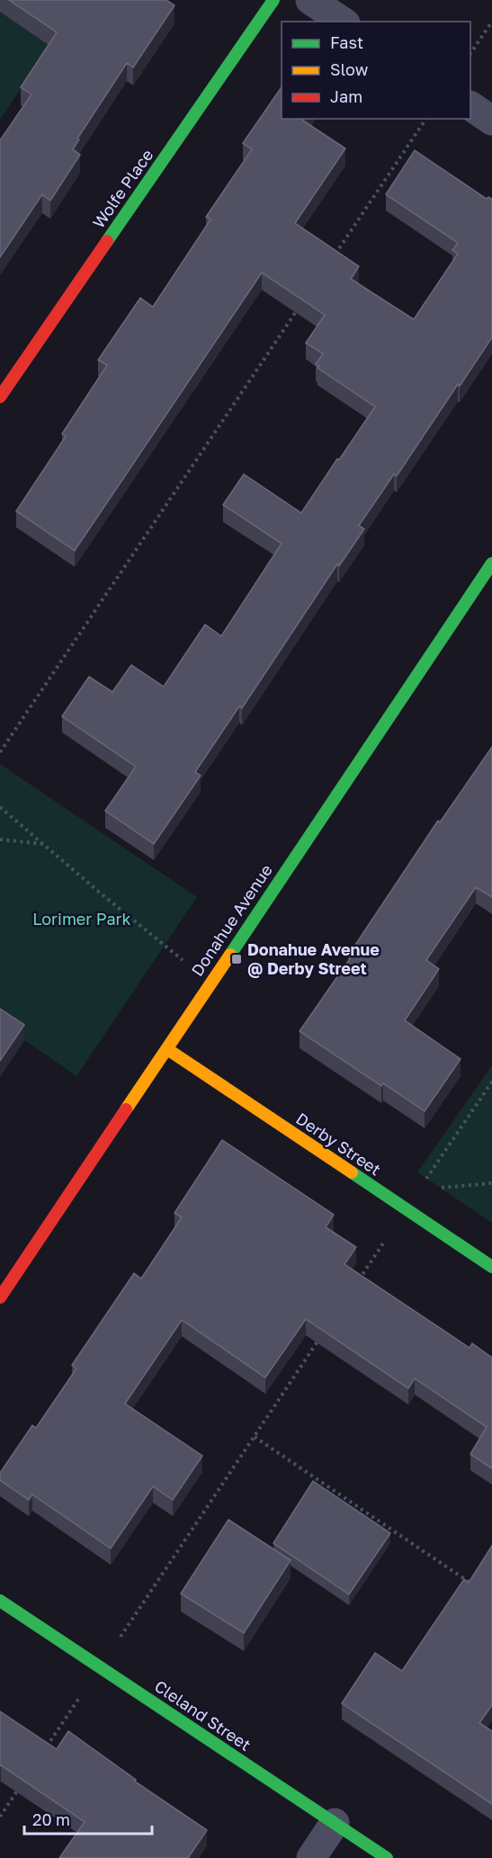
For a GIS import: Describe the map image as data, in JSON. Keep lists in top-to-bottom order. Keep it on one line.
{"streets":{"street":["Wolfe Place","Donahue Avenue","Derby Street","Cleland Street"]},"crossings":[["Donahue Avenue","Derby Street"]],"parks":["Lorimer Park"],"places":{"transit":["Donahue Avenue @ Derby Street"]},"legend":["Fast","Slow","Jam"],"scale_bar":"20 m"}
